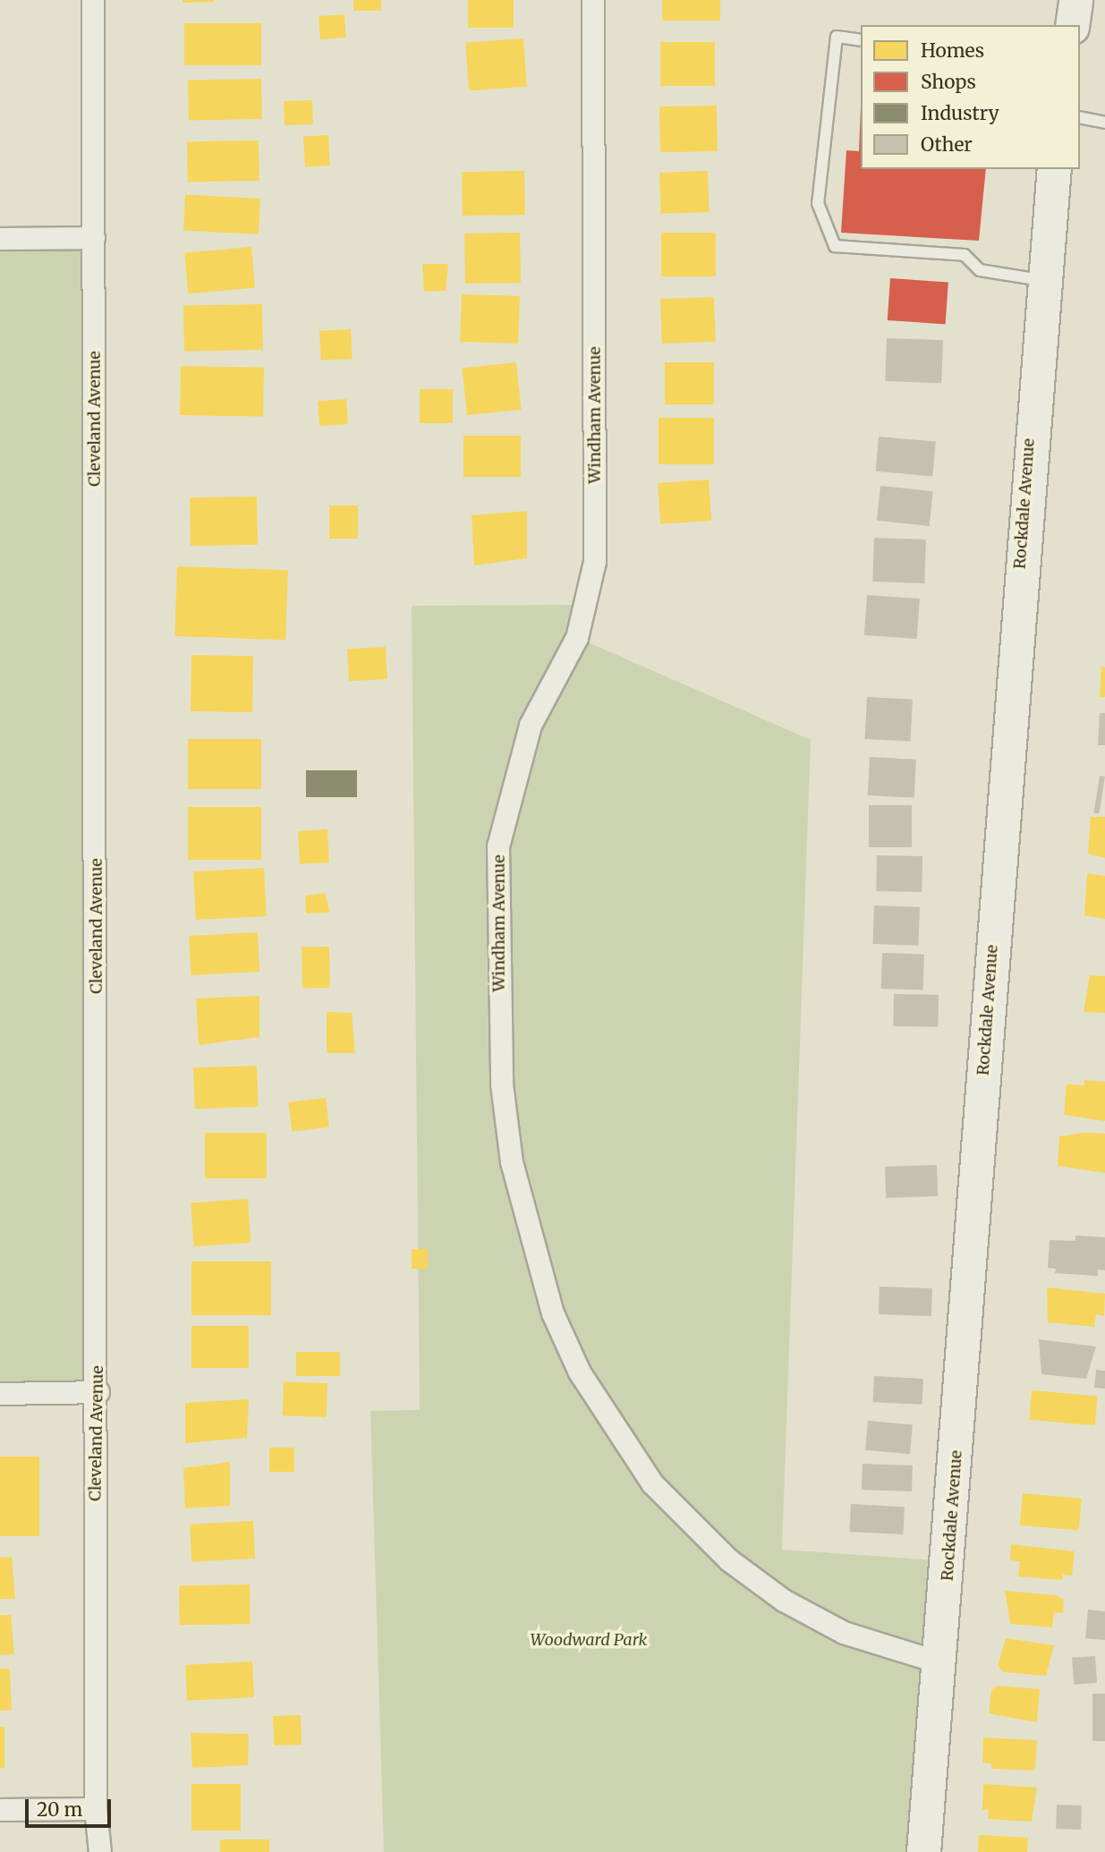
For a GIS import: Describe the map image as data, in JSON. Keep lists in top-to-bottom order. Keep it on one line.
{"streets":{"street":["Windham Avenue","Cleveland Avenue","Rockdale Avenue"]},"crossings":[["Windham Avenue","Rockdale Avenue"]],"parks":["Woodward Park"],"legend":["Homes","Shops","Industry","Other"],"scale_bar":"20 m"}
